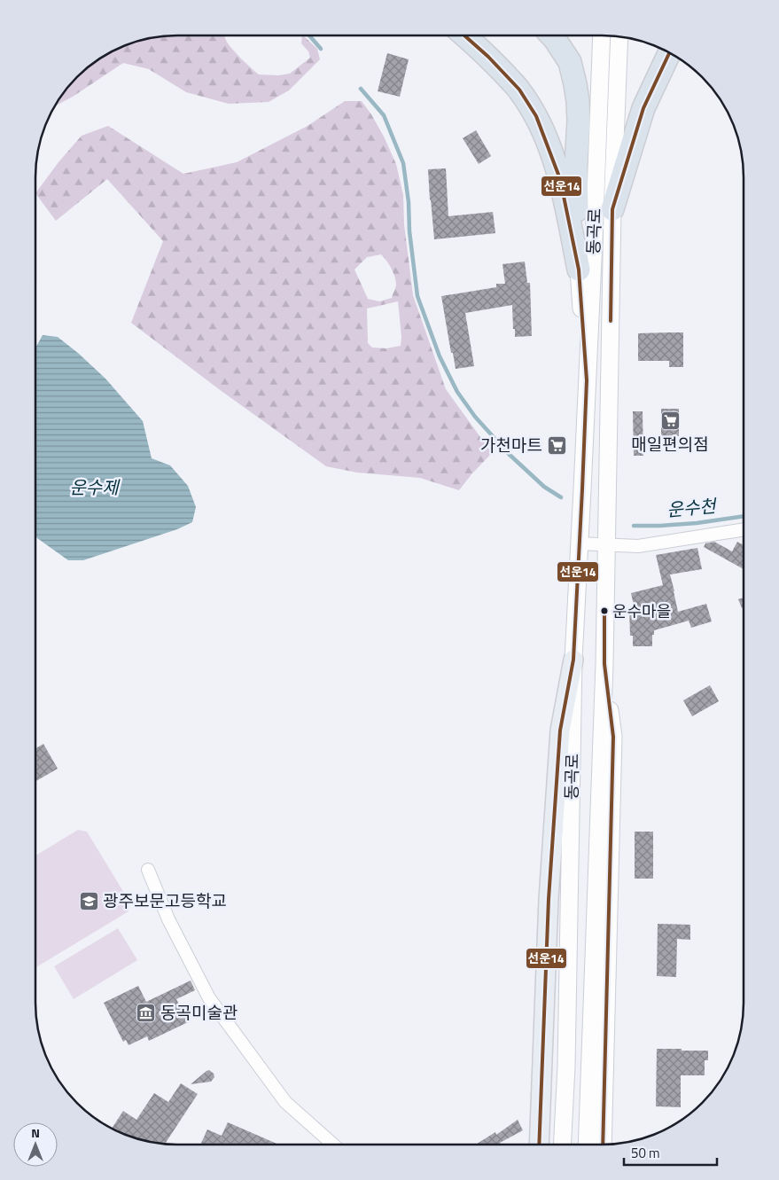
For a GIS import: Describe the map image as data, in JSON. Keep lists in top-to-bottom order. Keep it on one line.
{"streets":{"main road":["동곡로"]},"water":["운수제","운수천"],"places":{"supermarket":["매일편의점","가천마트"],"other":["운수마을"],"school or university":["광주보문고등학교"],"museum":["동곡미술관"]},"lines":["transit line 선운14"],"scale_bar":"50 m","north":"top"}
